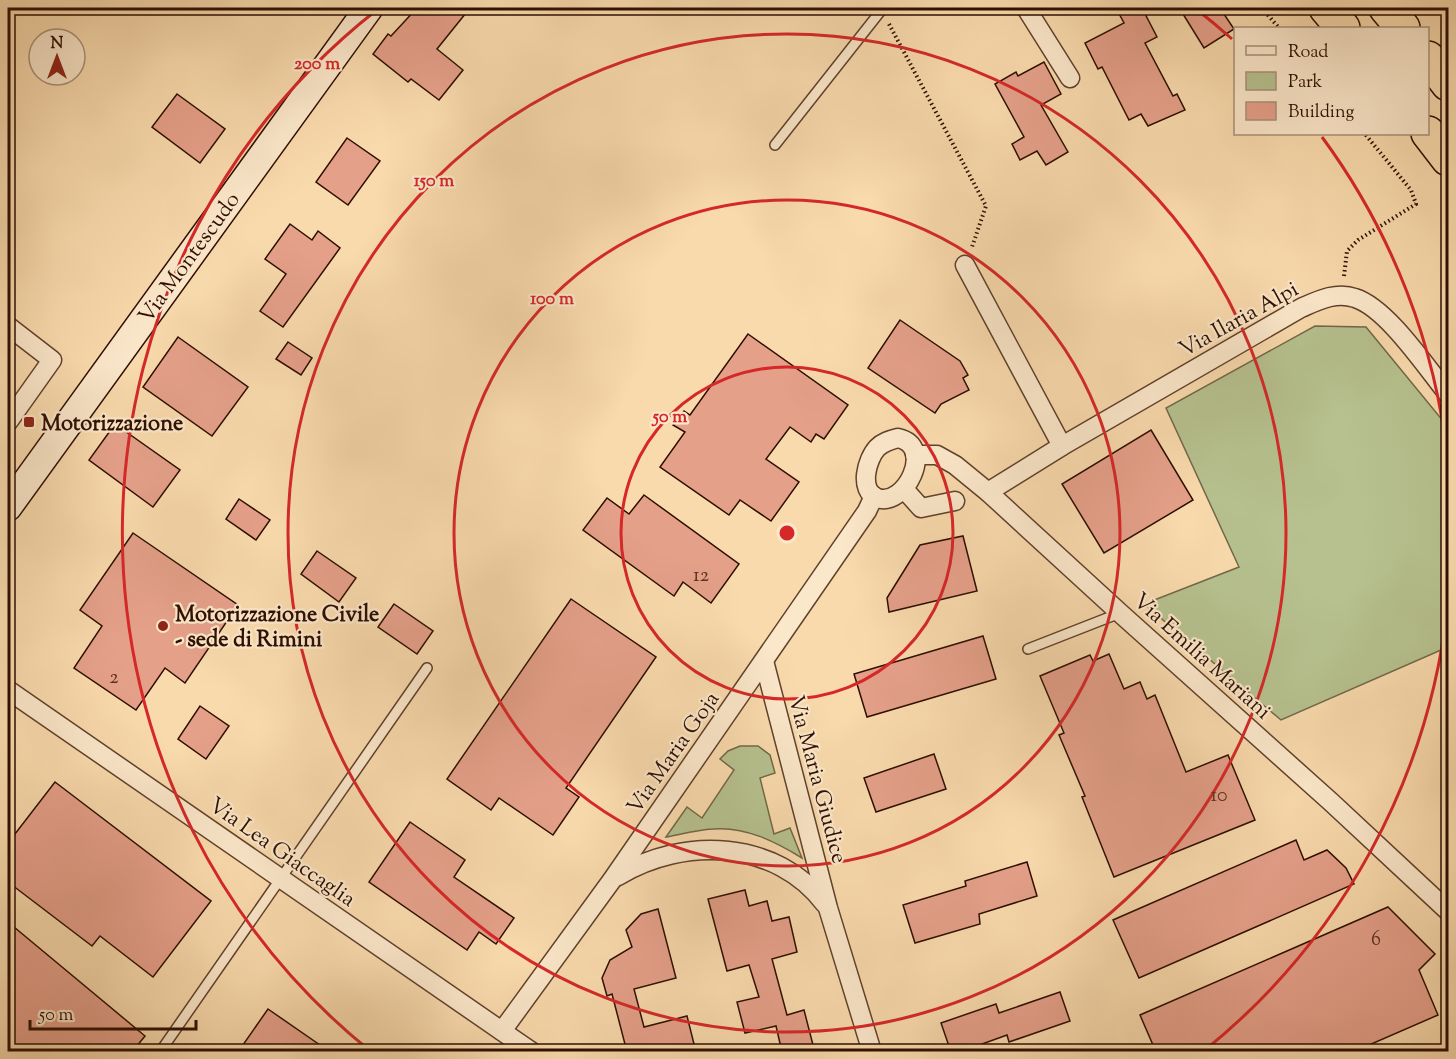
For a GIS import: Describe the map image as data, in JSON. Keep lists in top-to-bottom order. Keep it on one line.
{"streets":{"street":["Via Montescudo","Via Ilaria Alpi","Via Emilia Mariani","Via Maria Goja","Via Maria Giudice","Via Lea Giaccaglia"]},"crossings":[["Via Ilaria Alpi","Via Emilia Mariani"],["Via Emilia Mariani","Via Maria Goja"],["Via Maria Goja","Via Maria Giudice"],["Via Maria Goja","Via Lea Giaccaglia"]],"places":{"transit":["Motorizzazione"],"other":["Motorizzazione Civile - sede di Rimini"]},"house_numbers":["12","2","10","6"],"legend":["Road","Park","Building"],"scale_bar":"50 m","north":"top","rings":["200 m","150 m","100 m","50 m"]}
